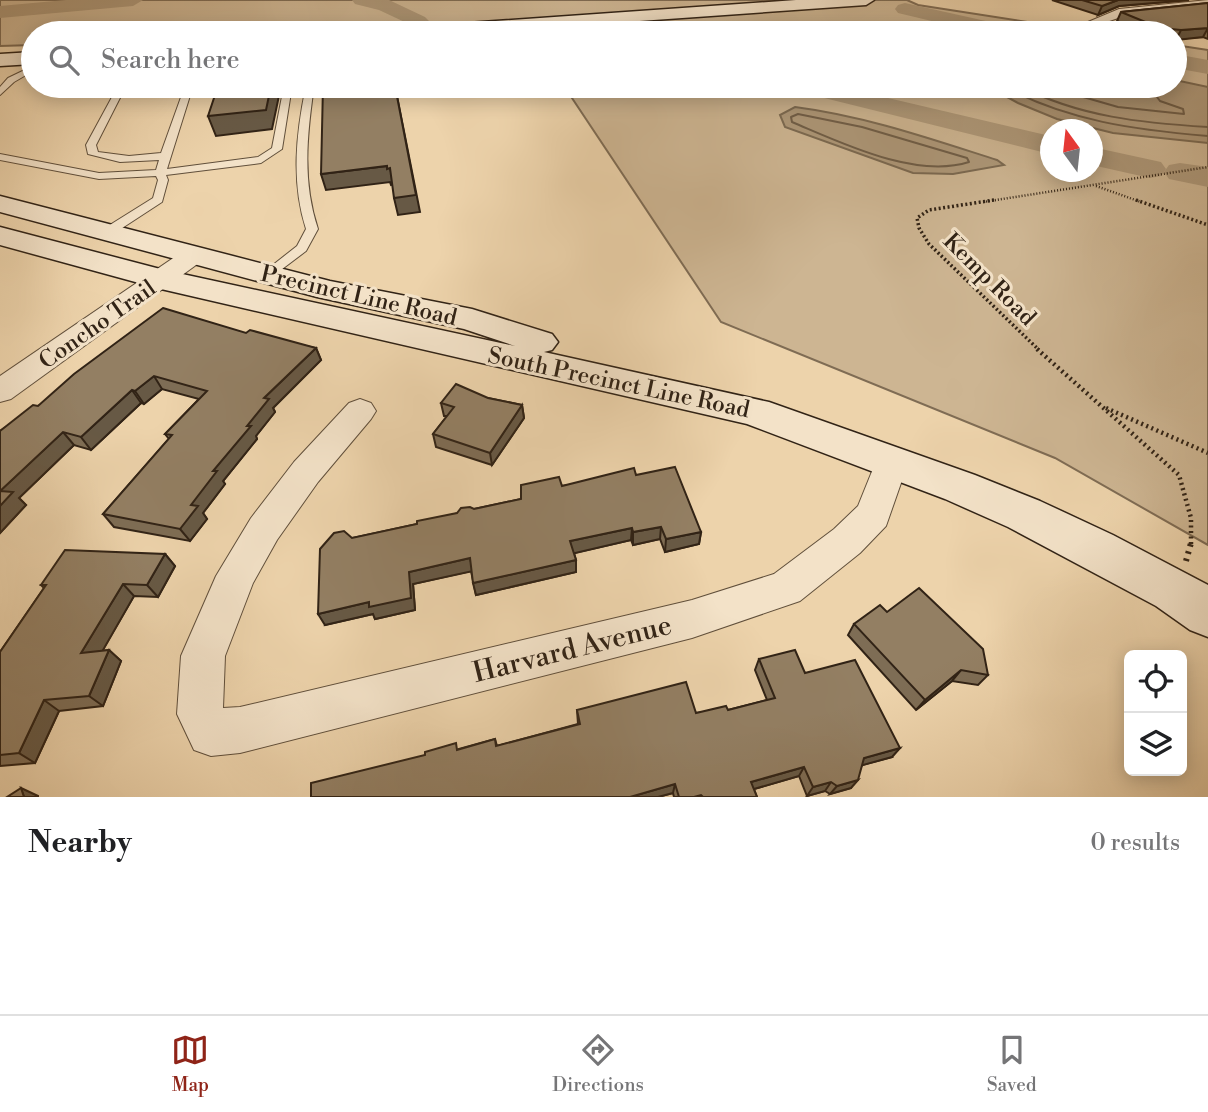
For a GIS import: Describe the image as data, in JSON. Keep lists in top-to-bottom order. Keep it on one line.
{"streets":{"main road":["Precinct Line Road","South Precinct Line Road"],"street":["Concho Trail","Harvard Avenue"],"path":["Kemp Road"]},"crossings":[["Kemp Road","South Precinct Line Road"],["Precinct Line Road","Concho Trail"],["Precinct Line Road","South Precinct Line Road"],["Concho Trail","South Precinct Line Road"],["South Precinct Line Road","Harvard Avenue"]],"north":"top","page":{"search":"Search here","heading":["Nearby","0 results"],"nav":["Map","Directions","Saved"]}}
